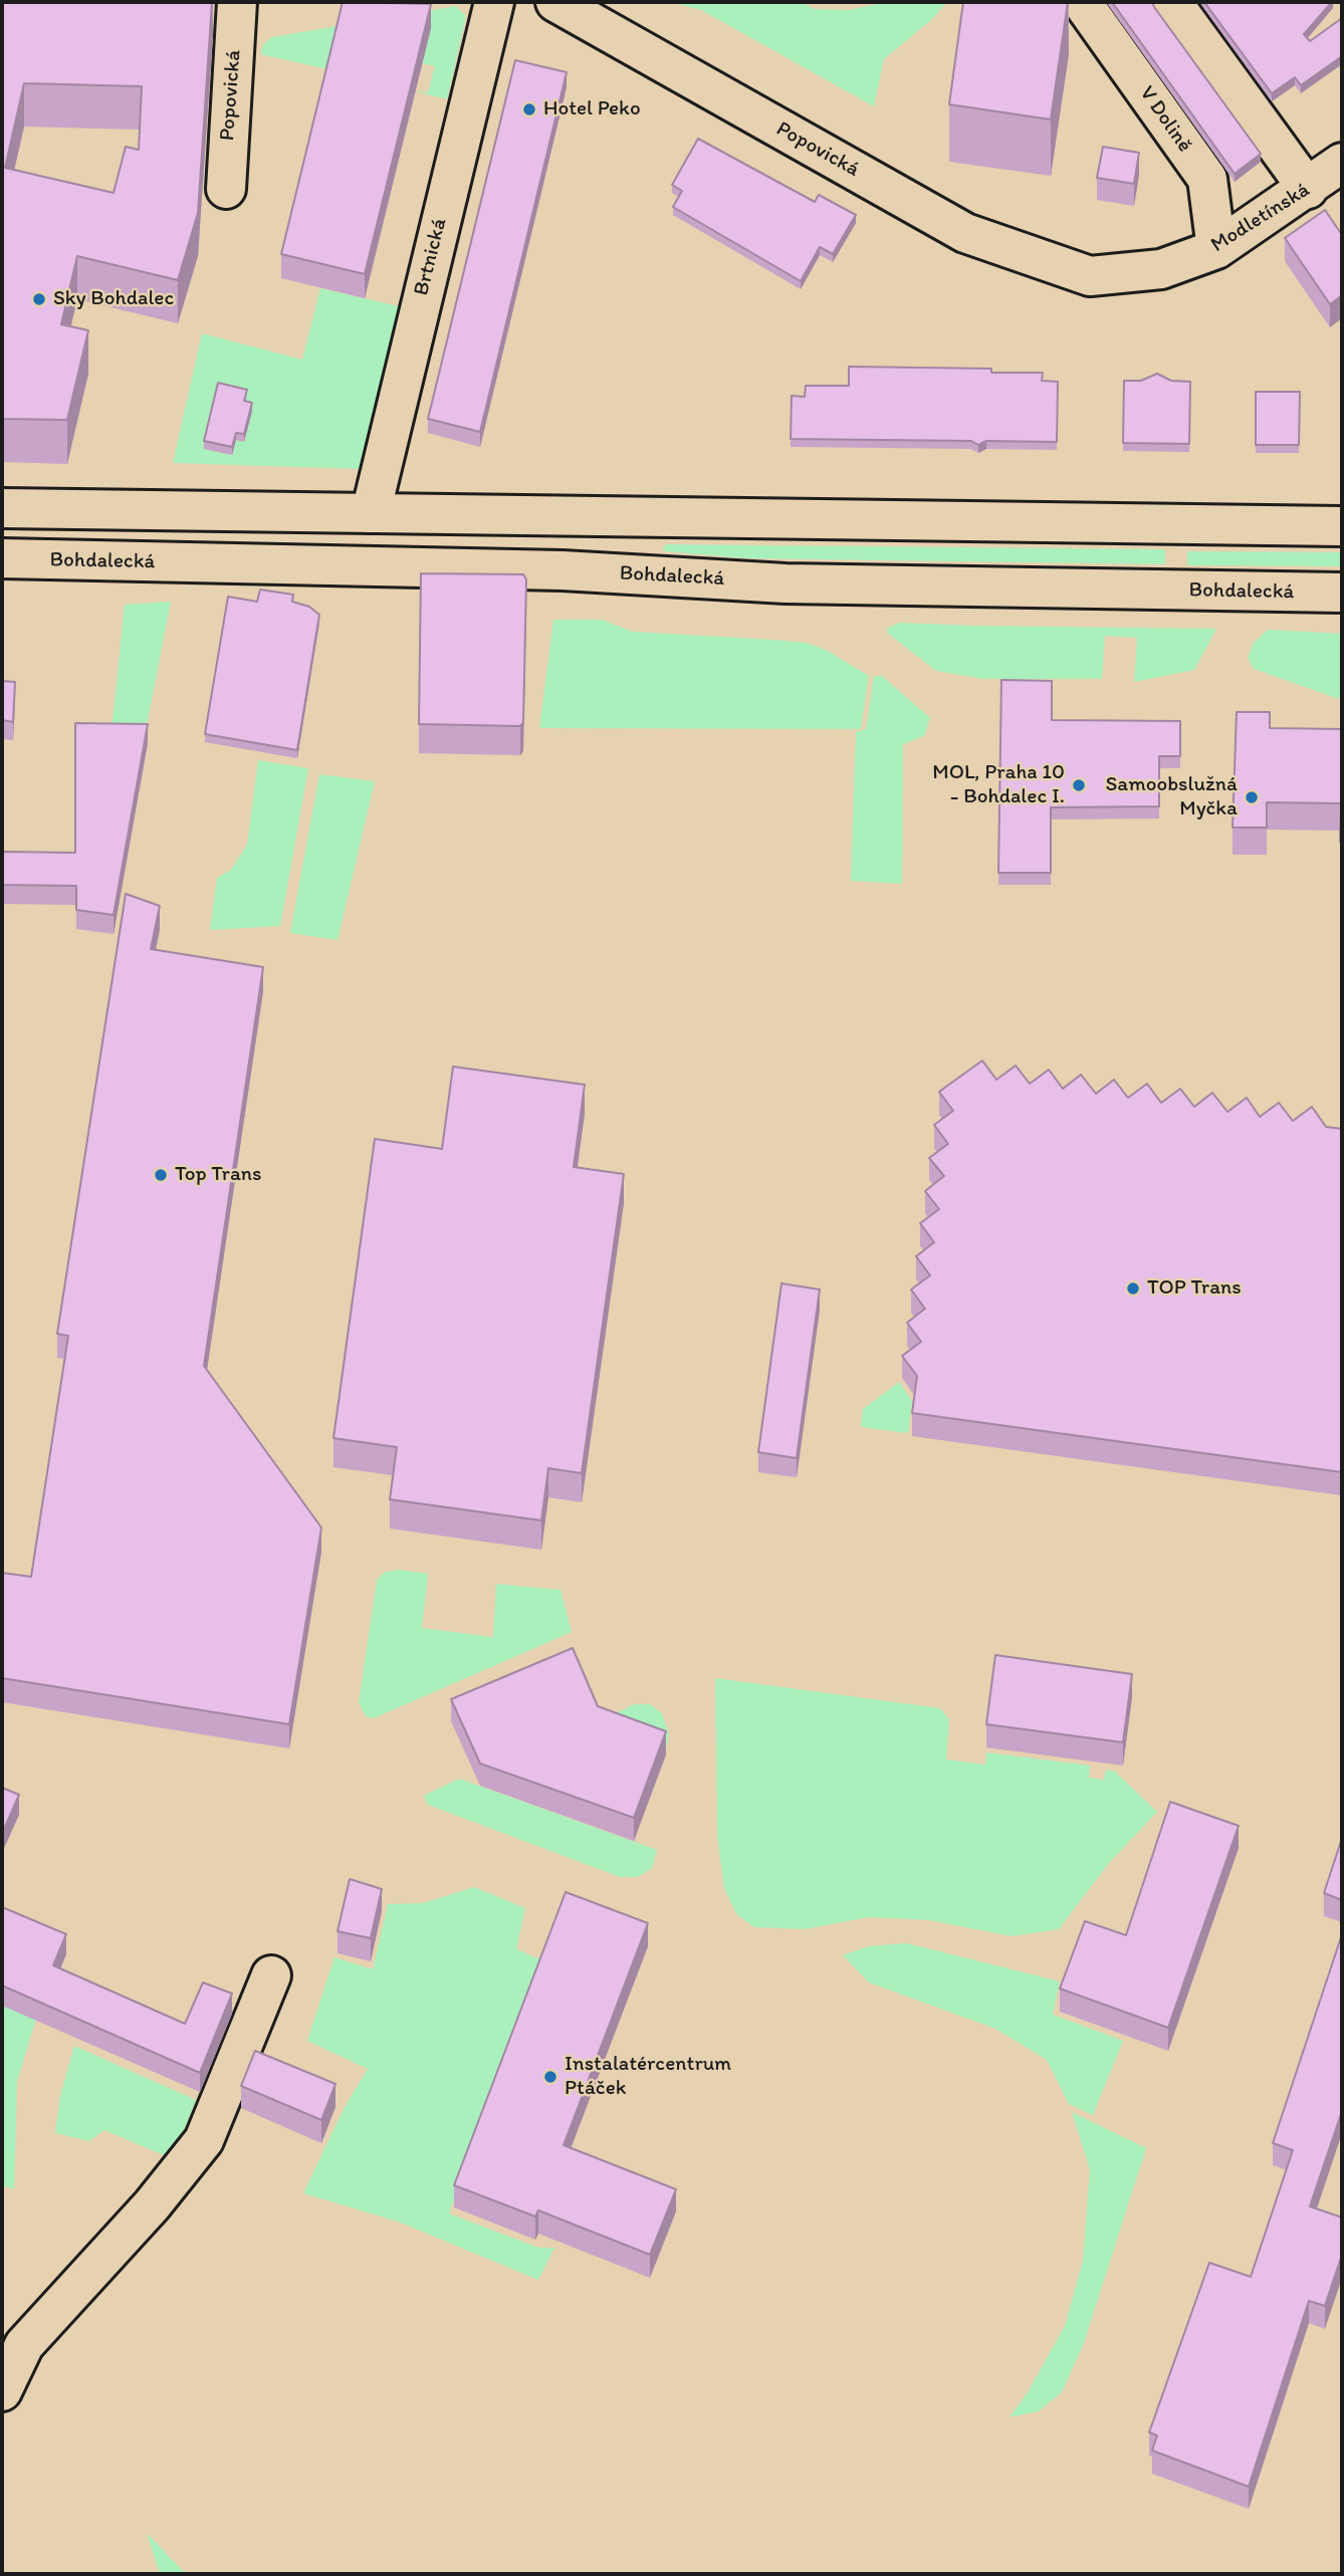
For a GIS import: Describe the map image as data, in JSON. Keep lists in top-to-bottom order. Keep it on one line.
{"streets":{"main road":["Popovická","V Dolině","Modletínská","Brtnická","Bohdalecká"]},"crossings":[["Popovická","Modletínská"],["V Dolině","Modletínská"]],"places":["Hotel Peko","Sky Bohdalec","MOL, Praha 10 - Bohdalec I.","Samoobslužná Myčka","Top Trans","TOP Trans","Instalatércentrum Ptáček"]}
